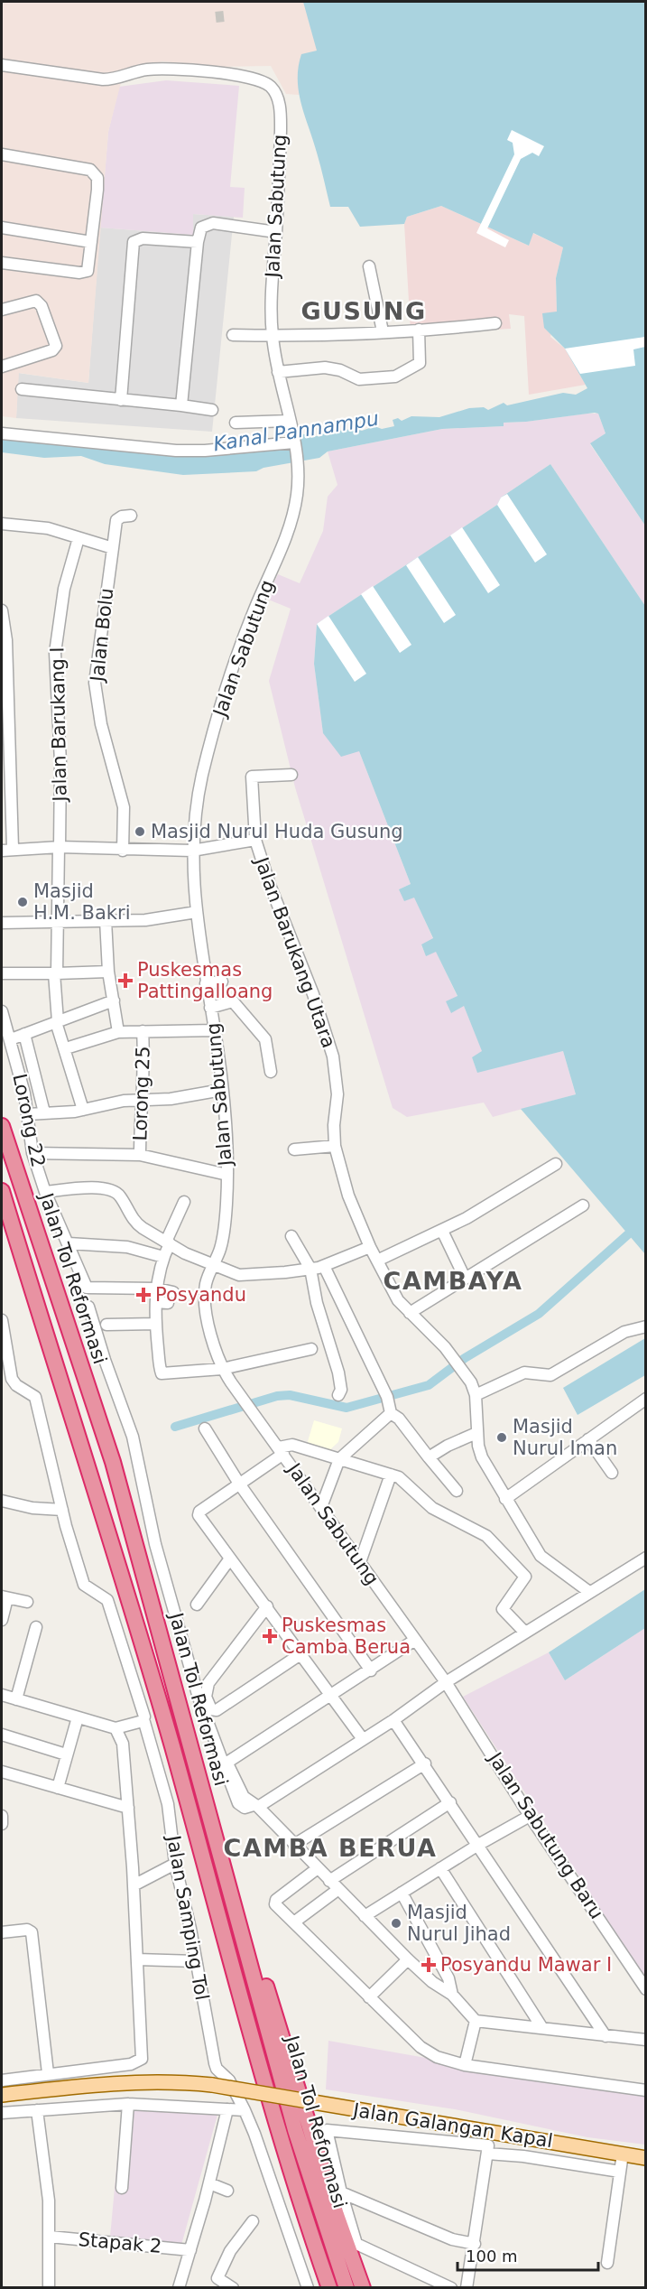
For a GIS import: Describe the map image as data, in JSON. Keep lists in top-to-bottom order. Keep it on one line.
{"streets":{"highway":["Jalan Tol Reformasi"],"main road":["Jalan Galangan Kapal"],"street":["Jalan Sabutung","Jalan Bolu","Jalan Barukang I","Jalan Barukang Utara","Lorong 25","Lorong 22","Jalan Sabutung Baru","Jalan Samping Tol","Stapak 2"]},"crossings":[["Jalan Sabutung","Jalan Sabutung Baru"]],"districts":["GUSUNG","CAMBAYA","CAMBA BERUA"],"water":["Kanal Pannampu"],"places":{"other":["Masjid Nurul Huda Gusung","Masjid H.M. Bakri","Masjid Nurul Iman","Masjid Nurul Jihad"],"health":["Puskesmas Pattingalloang","Posyandu","Puskesmas Camba Berua","Posyandu Mawar I"]},"scale_bar":"100 m"}
